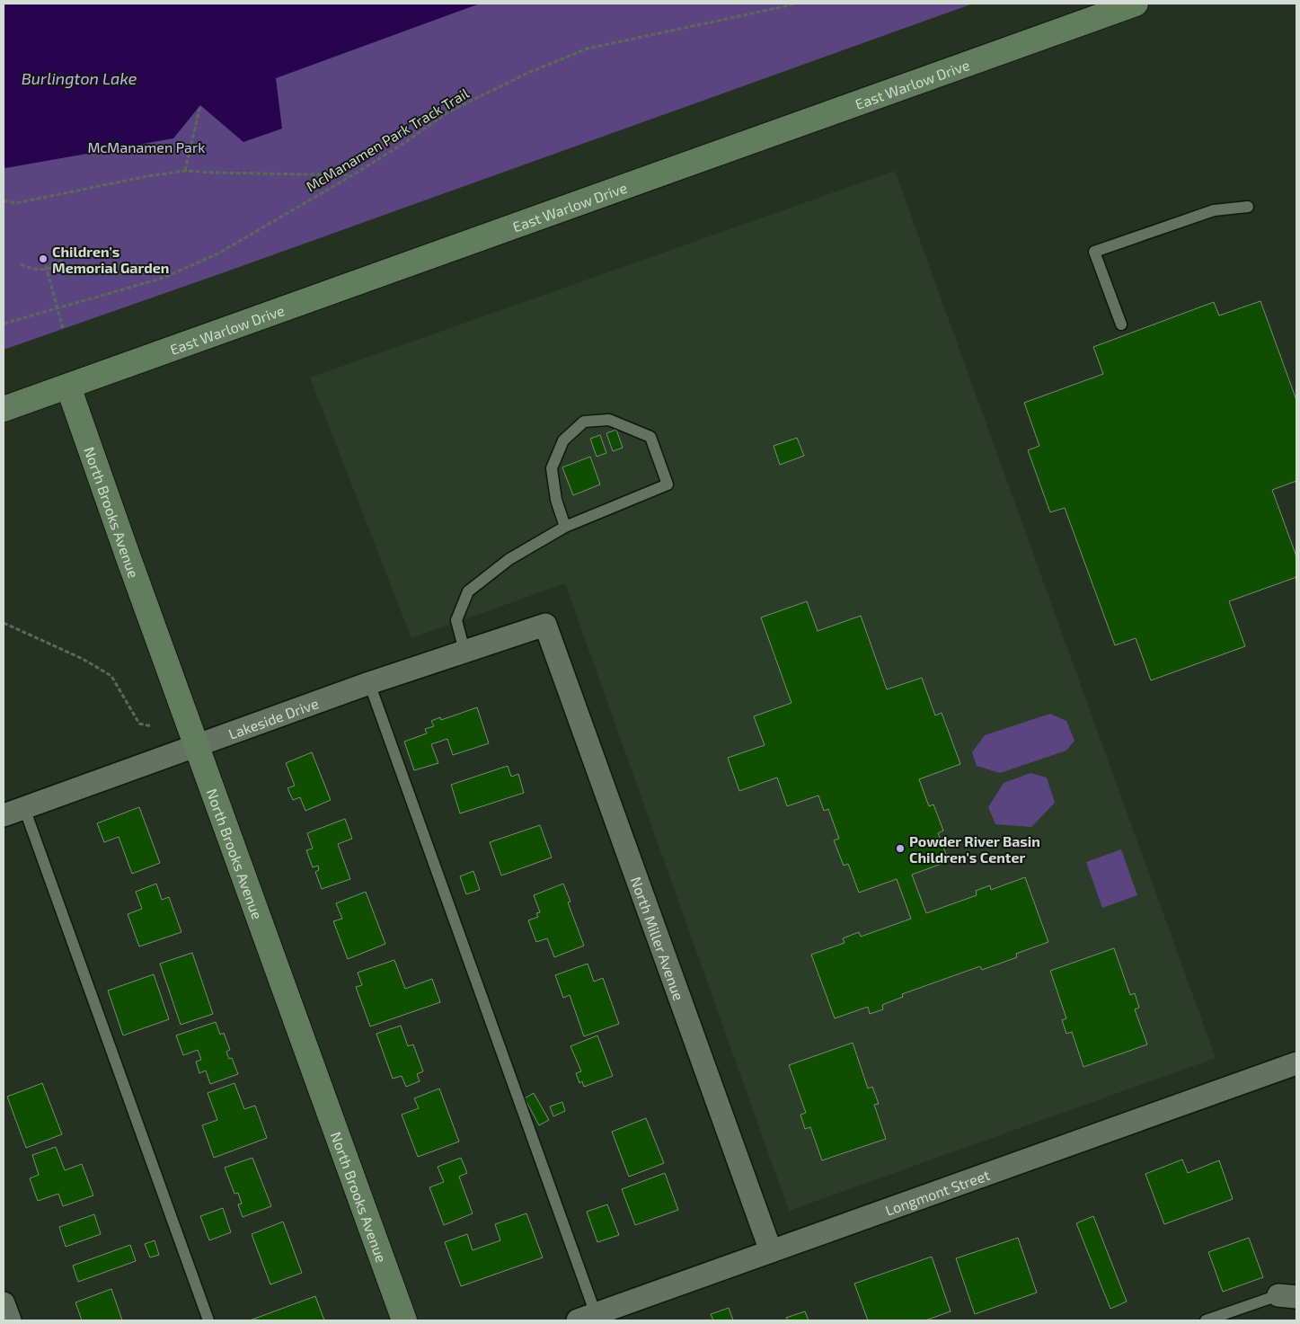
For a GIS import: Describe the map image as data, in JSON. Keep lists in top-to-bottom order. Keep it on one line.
{"streets":{"street":["East Warlow Drive","North Brooks Avenue","Lakeside Drive","North Miller Avenue","Longmont Street"],"path":["McManamen Park Track Trail"]},"crossings":[["East Warlow Drive","North Brooks Avenue"],["North Brooks Avenue","Lakeside Drive"],["Lakeside Drive","North Miller Avenue"],["North Miller Avenue","Longmont Street"]],"water":["Burlington Lake"],"parks":["McManamen Park"],"places":["Children's Memorial Garden","Powder River Basin Children's Center"]}
